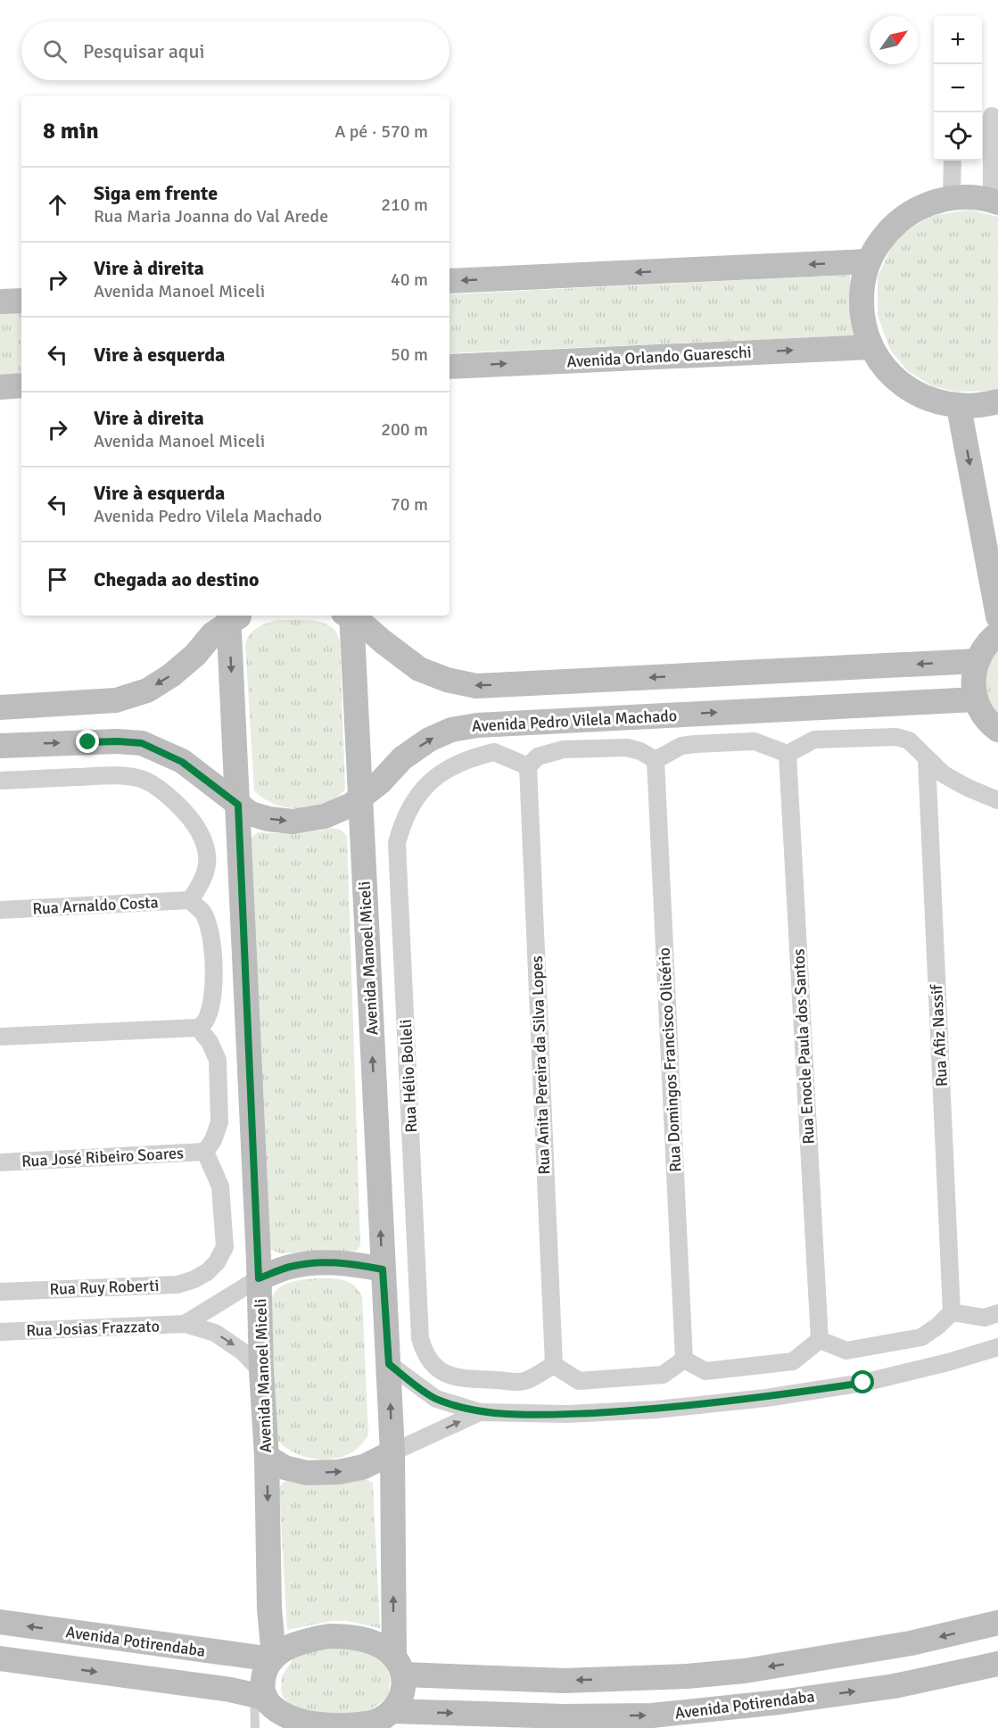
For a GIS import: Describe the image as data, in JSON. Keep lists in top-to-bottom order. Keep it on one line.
{"streets":{"street":["Avenida Orlando Guareschi","Avenida Pedro Vilela Machado","Rua Arnaldo Costa","Avenida Manoel Miceli","Rua Afiz Nassif","Rua Enocle Paula dos Santos","Rua Domingos Francisco Olicério","Rua Anita Pereira da Silva Lopes","Rua Hélio Bolleli","Rua José Ribeiro Soares","Rua Ruy Roberti","Rua Josias Frazzato","Avenida Potirendaba"]},"crossings":[["Avenida Pedro Vilela Machado","Avenida Manoel Miceli"],["Avenida Manoel Miceli","Rua Josias Frazzato"],["Avenida Manoel Miceli","Avenida Potirendaba"],["Rua Anita Pereira da Silva Lopes","Rua Hélio Bolleli"],["Rua José Ribeiro Soares","Rua Ruy Roberti"]],"north":"top right","page":{"map_buttons":["+","−"],"search":"Pesquisar aqui","heading":["8 min","A pé · 570 m"],"list":[["Siga em frente","Rua Maria Joanna do Val Arede","210 m"],["Vire à direita","Avenida Manoel Miceli","40 m"],["Vire à esquerda","50 m"],["Vire à direita","Avenida Manoel Miceli","200 m"],["Vire à esquerda","Avenida Pedro Vilela Machado","70 m"],"Chegada ao destino"]}}
